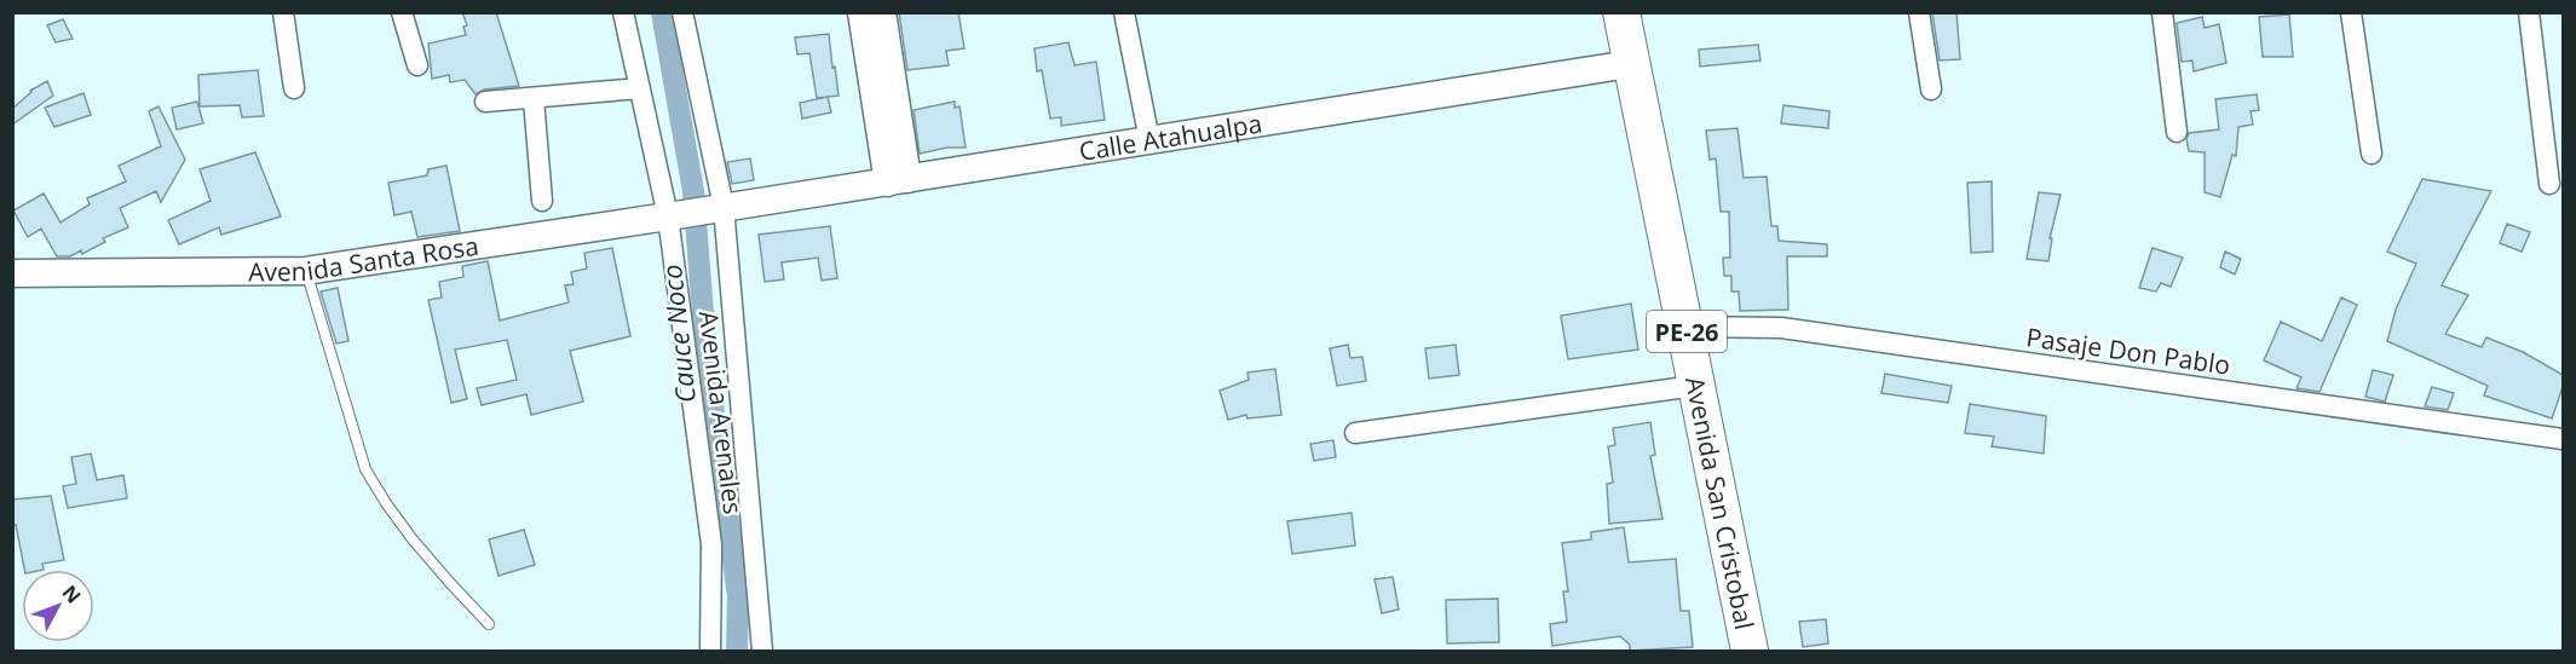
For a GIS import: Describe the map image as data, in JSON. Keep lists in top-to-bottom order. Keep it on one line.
{"streets":{"highway":["PE-26","Avenida San Cristobal"],"street":["Calle Atahualpa","Avenida Santa Rosa","Pasaje Don Pablo","Avenida Arenales"]},"crossings":[["Calle Atahualpa","Avenida Santa Rosa"],["Calle Atahualpa","Avenida Arenales"],["Calle Atahualpa","Avenida San Cristobal"],["Avenida Santa Rosa","Avenida Arenales"],["Pasaje Don Pablo","Avenida San Cristobal"]],"water":["Cauce Noco"],"north":"top right"}
